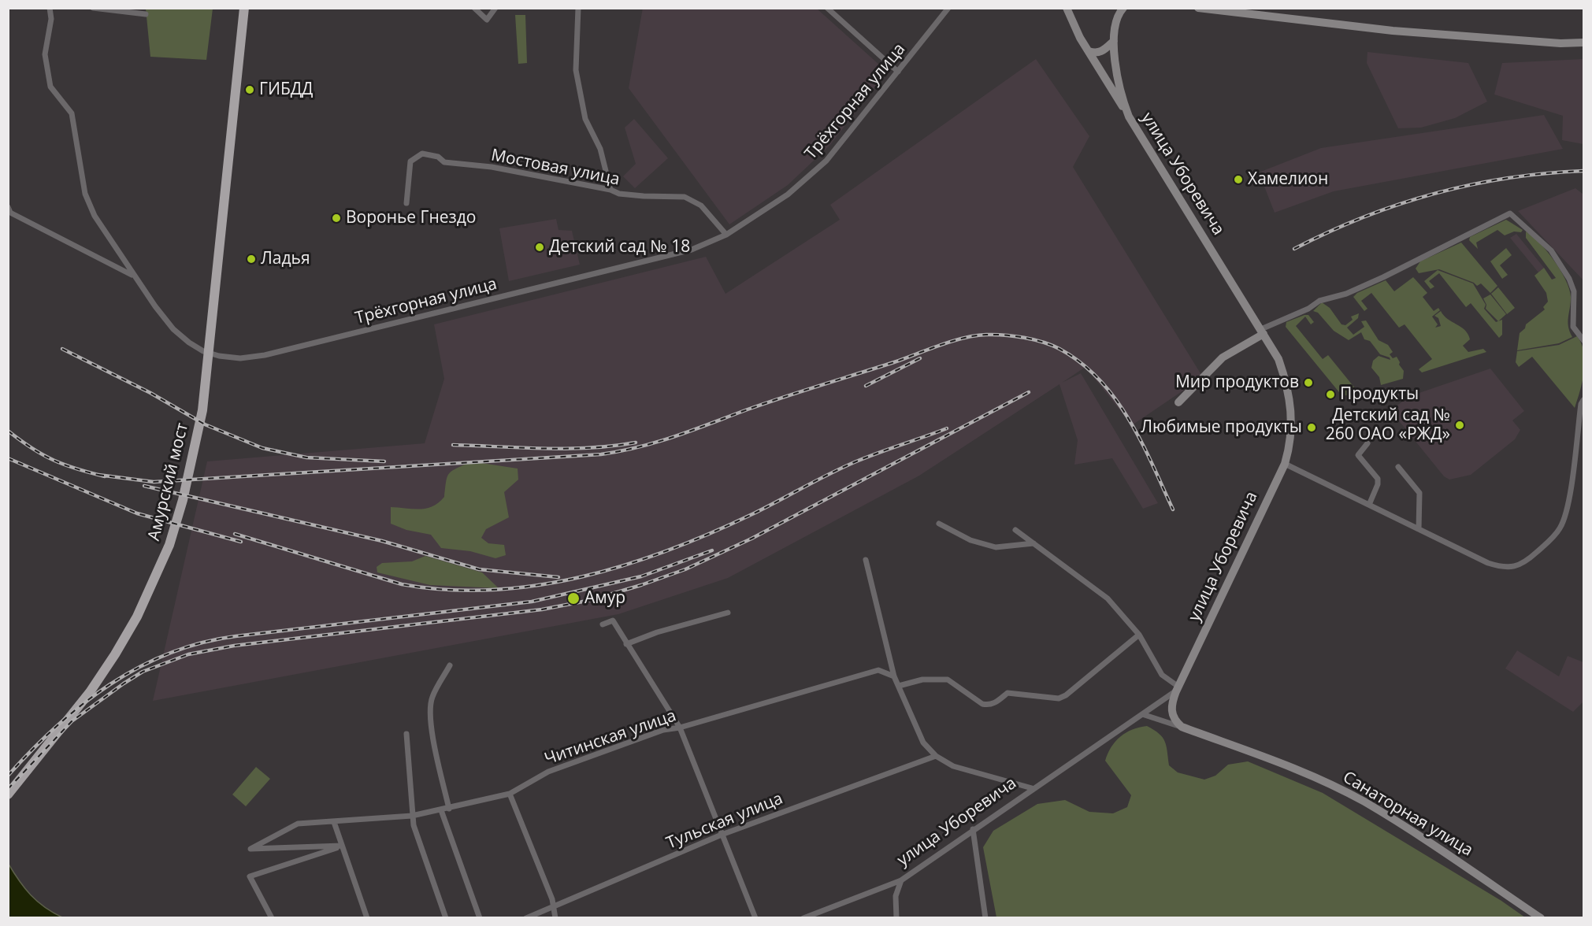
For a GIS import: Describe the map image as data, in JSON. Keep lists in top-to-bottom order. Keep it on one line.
{"streets":{"highway":["Амурский мост"],"main road":["улица Уборевича","Санаторная улица"],"street":["Трёхгорная улица","Мостовая улица","Читинская улица","Тульская улица"]},"crossings":[["Трёхгорная улица","Мостовая улица"]],"places":["ГИБДД","Хамелион","Воронье Гнездо","Детский сад № 18","Ладья","Мир продуктов","Продукты","Детский сад № 260 ОАО «РЖД»","Любимые продукты","Амур"]}
